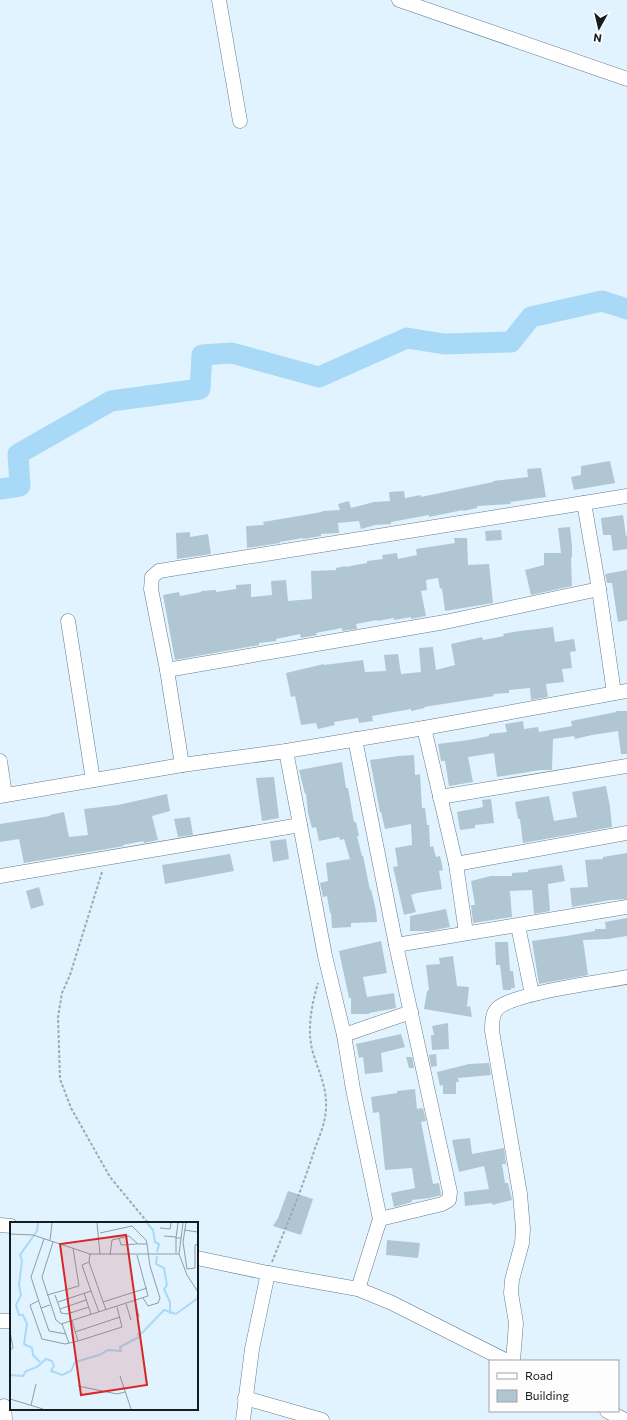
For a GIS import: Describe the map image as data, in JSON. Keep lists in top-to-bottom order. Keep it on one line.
{"legend":["Road","Building"],"north":"bottom"}
